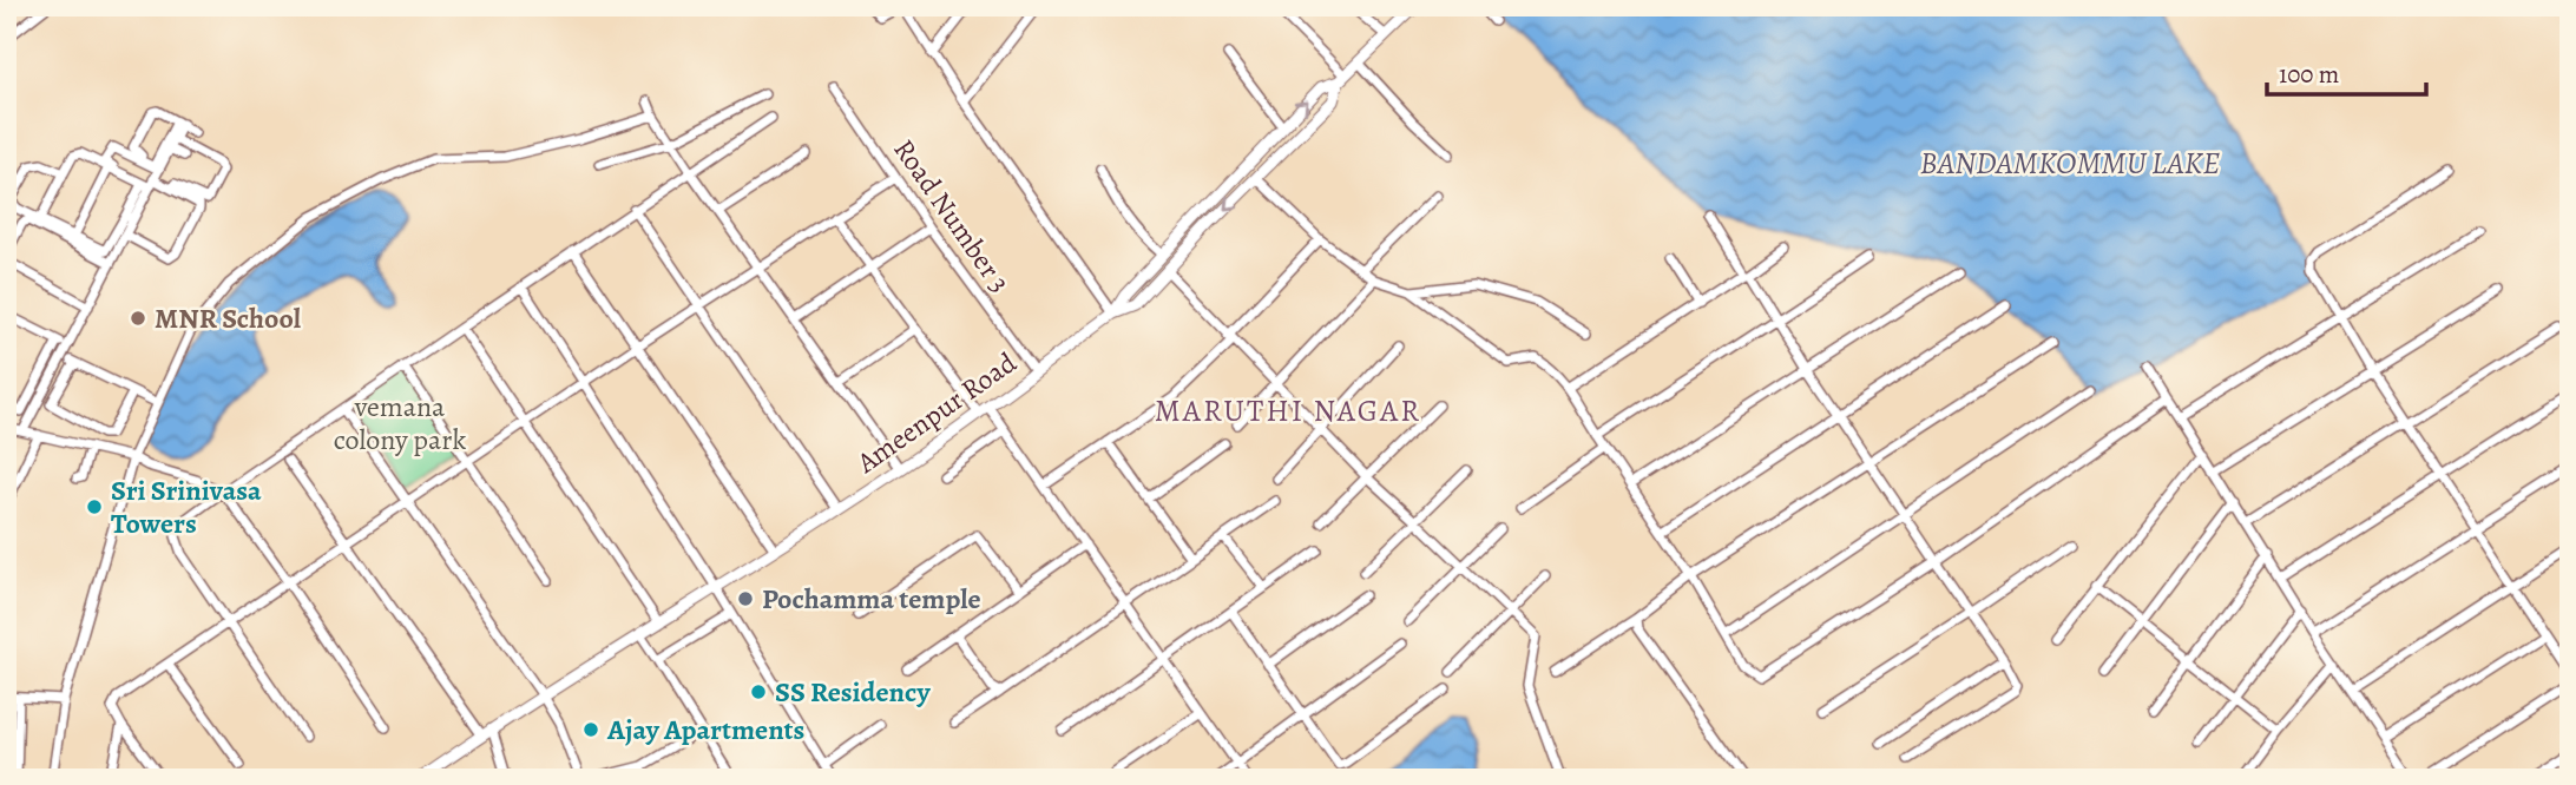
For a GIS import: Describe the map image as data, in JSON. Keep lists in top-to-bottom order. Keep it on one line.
{"streets":{"street":["Road Number 3","Ameenpur Road"]},"crossings":[["Road Number 3","Ameenpur Road"]],"districts":["MARUTHI NAGAR"],"water":["BANDAMKOMMU LAKE"],"parks":["vemana colony park"],"places":["MNR School","Sri Srinivasa Towers","Pochamma temple","SS Residency","Ajay Apartments"],"scale_bar":"100 m"}
